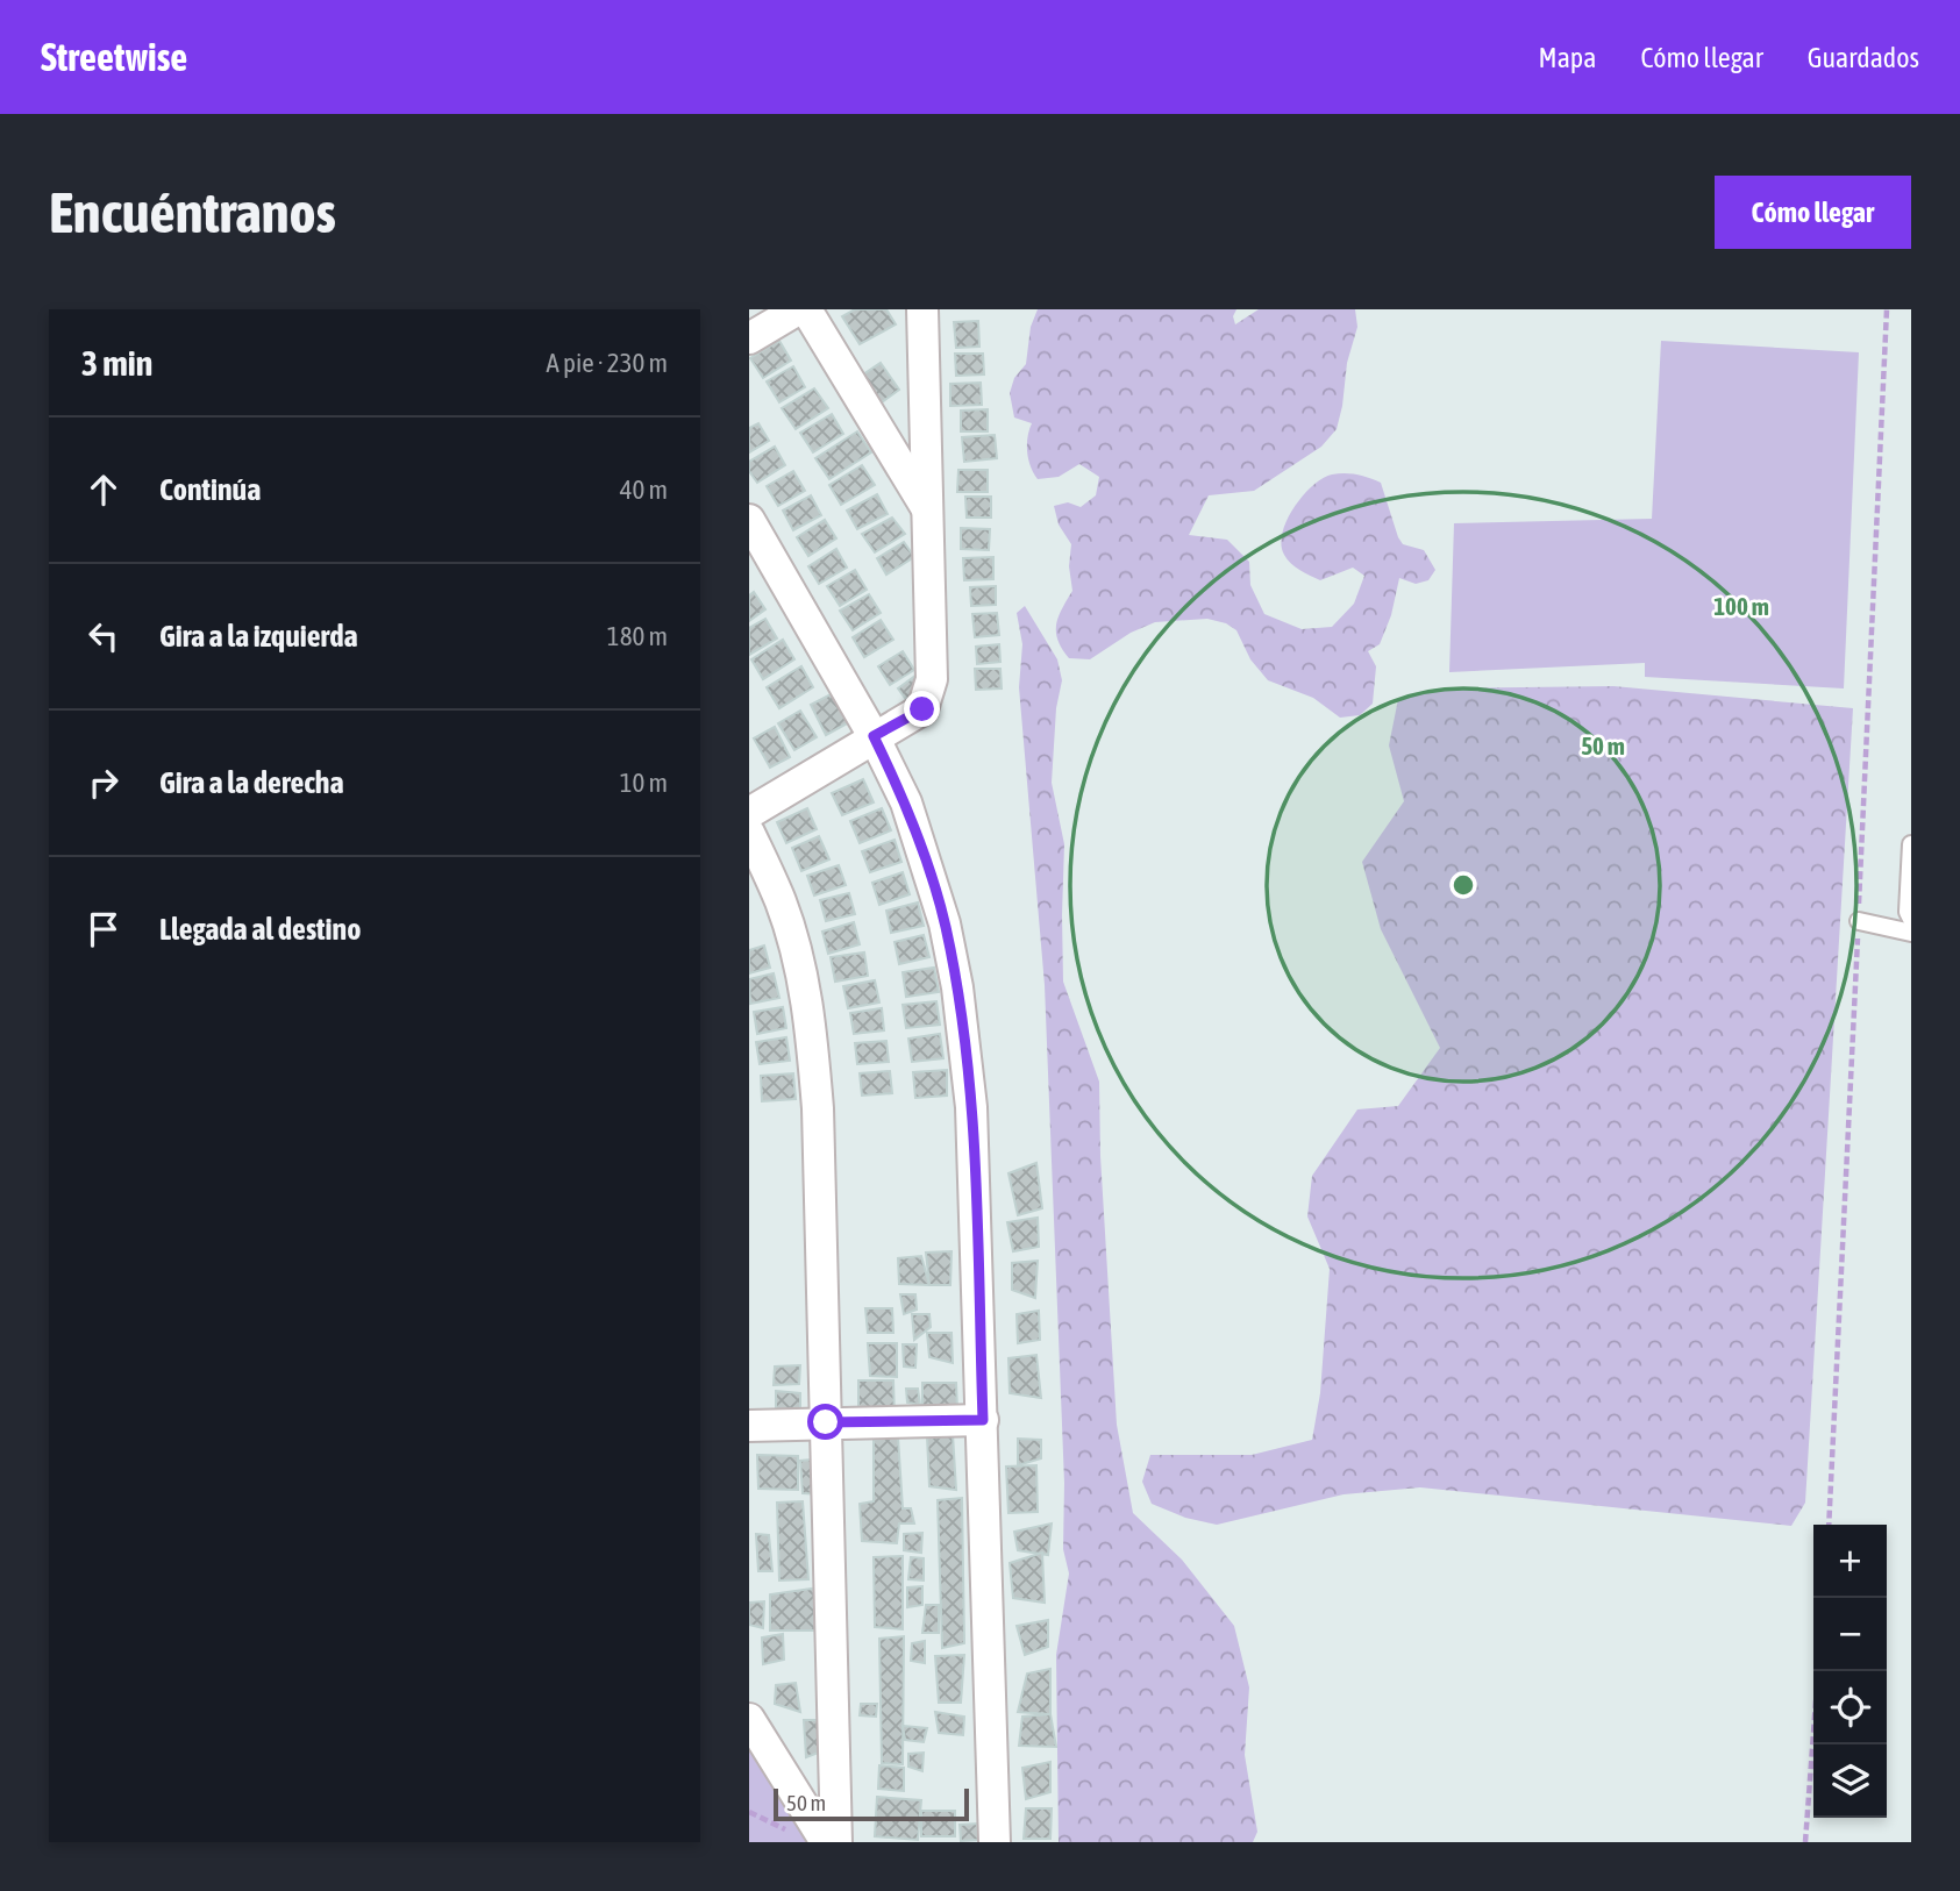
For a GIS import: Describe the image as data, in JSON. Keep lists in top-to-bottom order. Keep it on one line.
{"scale_bar":"50 m","page":{"header":"Streetwise","nav":["Mapa","Cómo llegar","Guardados"],"buttons":"Cómo llegar","title":"Encuéntranos","heading":["3 min","A pie · 230 m"],"list":[["Continúa","40 m"],["Gira a la izquierda","180 m"],["Gira a la derecha","10 m"],"Llegada al destino"],"map_buttons":["+","−"],"scale":"50 m"},"rings":["100 m","50 m"]}
